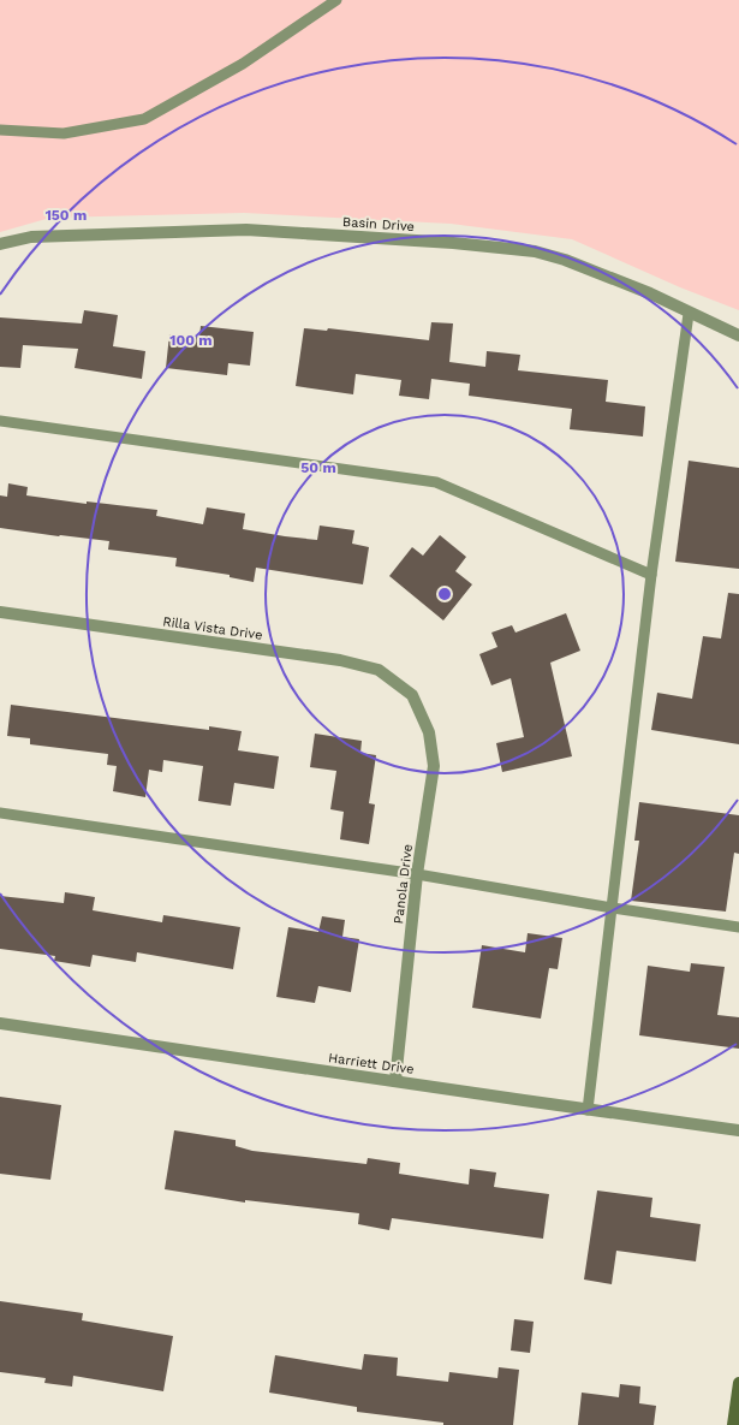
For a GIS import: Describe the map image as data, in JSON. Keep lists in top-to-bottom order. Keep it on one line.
{"streets":{"street":["Basin Drive","Rilla Vista Drive","Panola Drive","Harriett Drive"]},"crossings":[["Rilla Vista Drive","Panola Drive"],["Panola Drive","Harriett Drive"]],"rings":["150 m","100 m","50 m"]}
